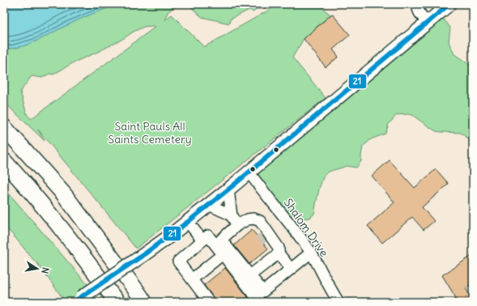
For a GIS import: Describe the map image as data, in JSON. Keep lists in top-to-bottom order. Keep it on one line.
{"streets":{"street":["Shalom Drive"]},"parks":["Saint Pauls All Saints Cemetery"],"lines":["transit line 21"],"north":"right"}
